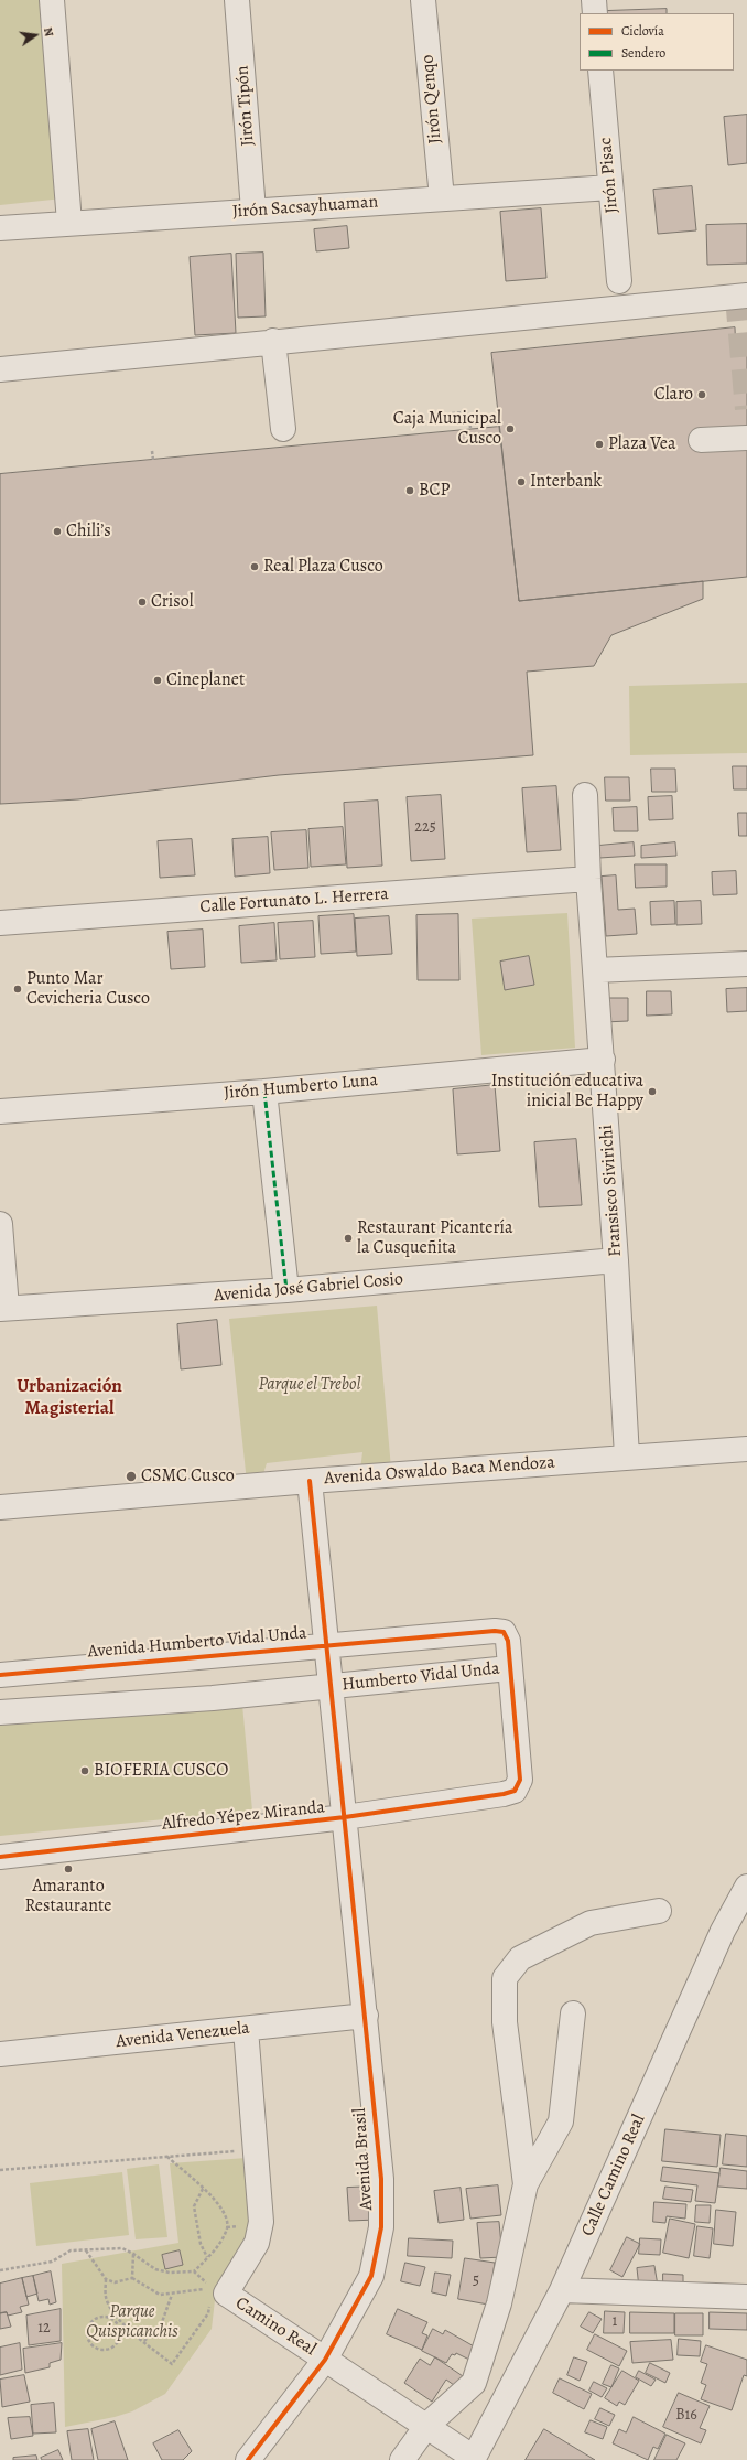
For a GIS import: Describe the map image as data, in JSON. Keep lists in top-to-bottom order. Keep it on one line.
{"streets":{"street":["Jirón Q'enqo","Jirón Tipón","Jirón Pisac","Jirón Sacsayhuaman","Calle Fortunato L. Herrera","Jirón Humberto Luna","Fransisco Sivirichi","Avenida José Gabriel Cosio","Avenida Oswaldo Baca Mendoza","Avenida Humberto Vidal Unda","Humberto Vidal Unda","Alfredo Yépez Miranda","Avenida Venezuela","Avenida Brasil","Calle Camino Real","Camino Real"]},"crossings":[["Jirón Q'enqo","Jirón Sacsayhuaman"],["Jirón Tipón","Jirón Sacsayhuaman"],["Jirón Pisac","Jirón Sacsayhuaman"],["Calle Fortunato L. Herrera","Fransisco Sivirichi"],["Jirón Humberto Luna","Fransisco Sivirichi"],["Fransisco Sivirichi","Avenida José Gabriel Cosio"],["Fransisco Sivirichi","Avenida Oswaldo Baca Mendoza"],["Avenida Oswaldo Baca Mendoza","Avenida Brasil"],["Avenida Humberto Vidal Unda","Humberto Vidal Unda"],["Avenida Humberto Vidal Unda","Alfredo Yépez Miranda"],["Avenida Humberto Vidal Unda","Avenida Brasil"],["Humberto Vidal Unda","Alfredo Yépez Miranda"],["Humberto Vidal Unda","Avenida Brasil"],["Alfredo Yépez Miranda","Avenida Brasil"],["Avenida Venezuela","Avenida Brasil"],["Avenida Brasil","Camino Real"]],"districts":["Urbanización Magisterial"],"parks":["Parque el Trebol","Parque Quispicanchis"],"places":["Claro","Caja Municipal Cusco","Plaza Vea","Interbank","BCP","Chili’s","Real Plaza Cusco","Crisol","Cineplanet","Punto Mar Cevicheria Cusco","Institución educativa inicial Be Happy","Restaurant Picantería la Cusqueñita","CSMC Cusco","BIOFERIA CUSCO","Amaranto Restaurante"],"house_numbers":["225","5","1","12","B16"],"legend":["Ciclovía","Sendero"],"north":"right"}
